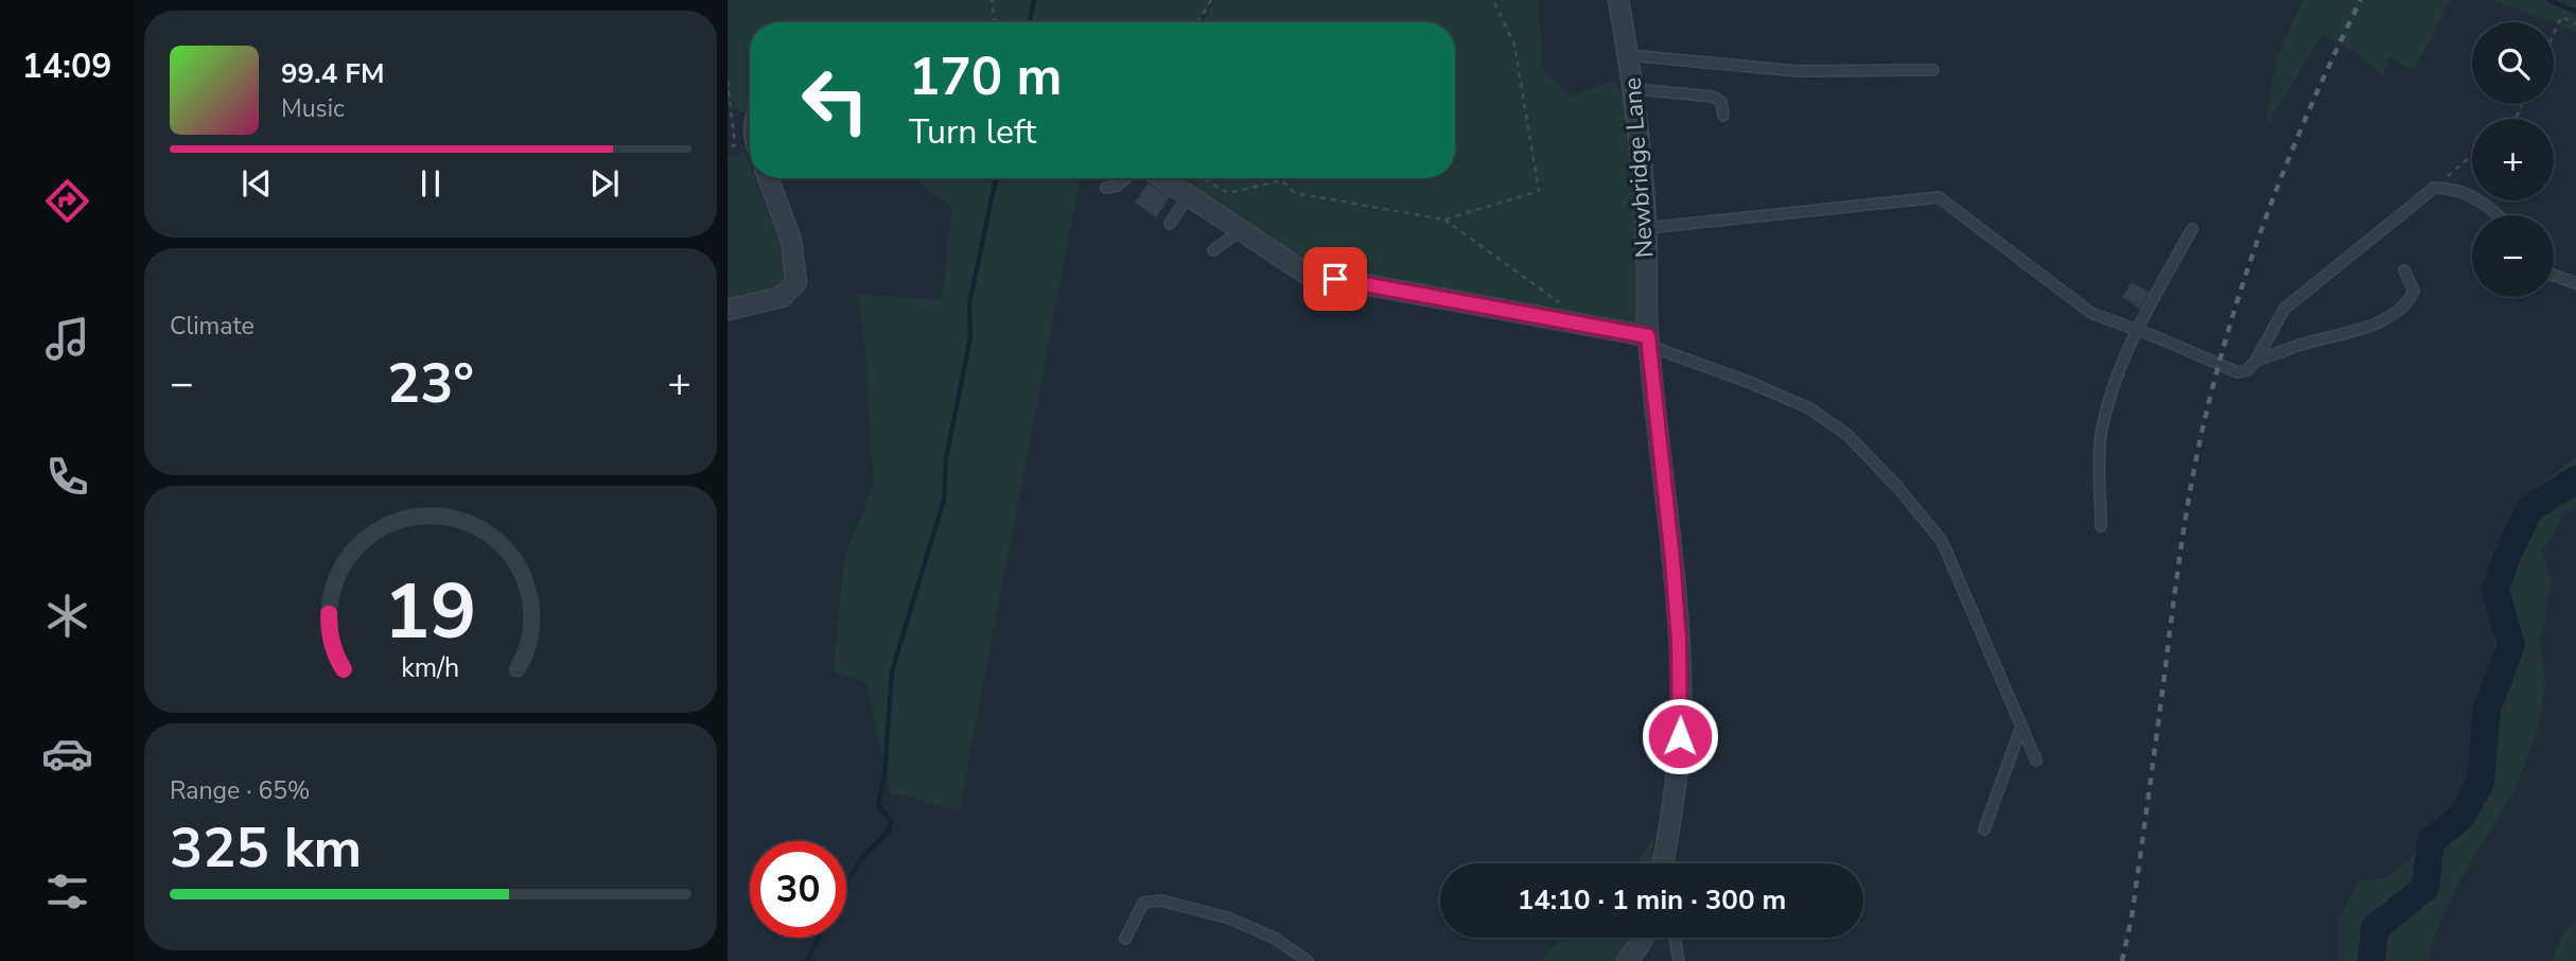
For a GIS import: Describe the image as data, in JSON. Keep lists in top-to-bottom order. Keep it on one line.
{"streets":{"street":["Newbridge Lane"]},"page":{"tabs":"14:09","map_buttons":["+","−"],"turn":["170 m","Turn left"],"song":["99.4 FM","Music"],"tile":["Climate",["Range · 65%","325 km"]],"heat":["−","23°","+"],"limit":"30","trip":"14:10 · 1 min · 300 m","gauge":["19","km/h"]}}
